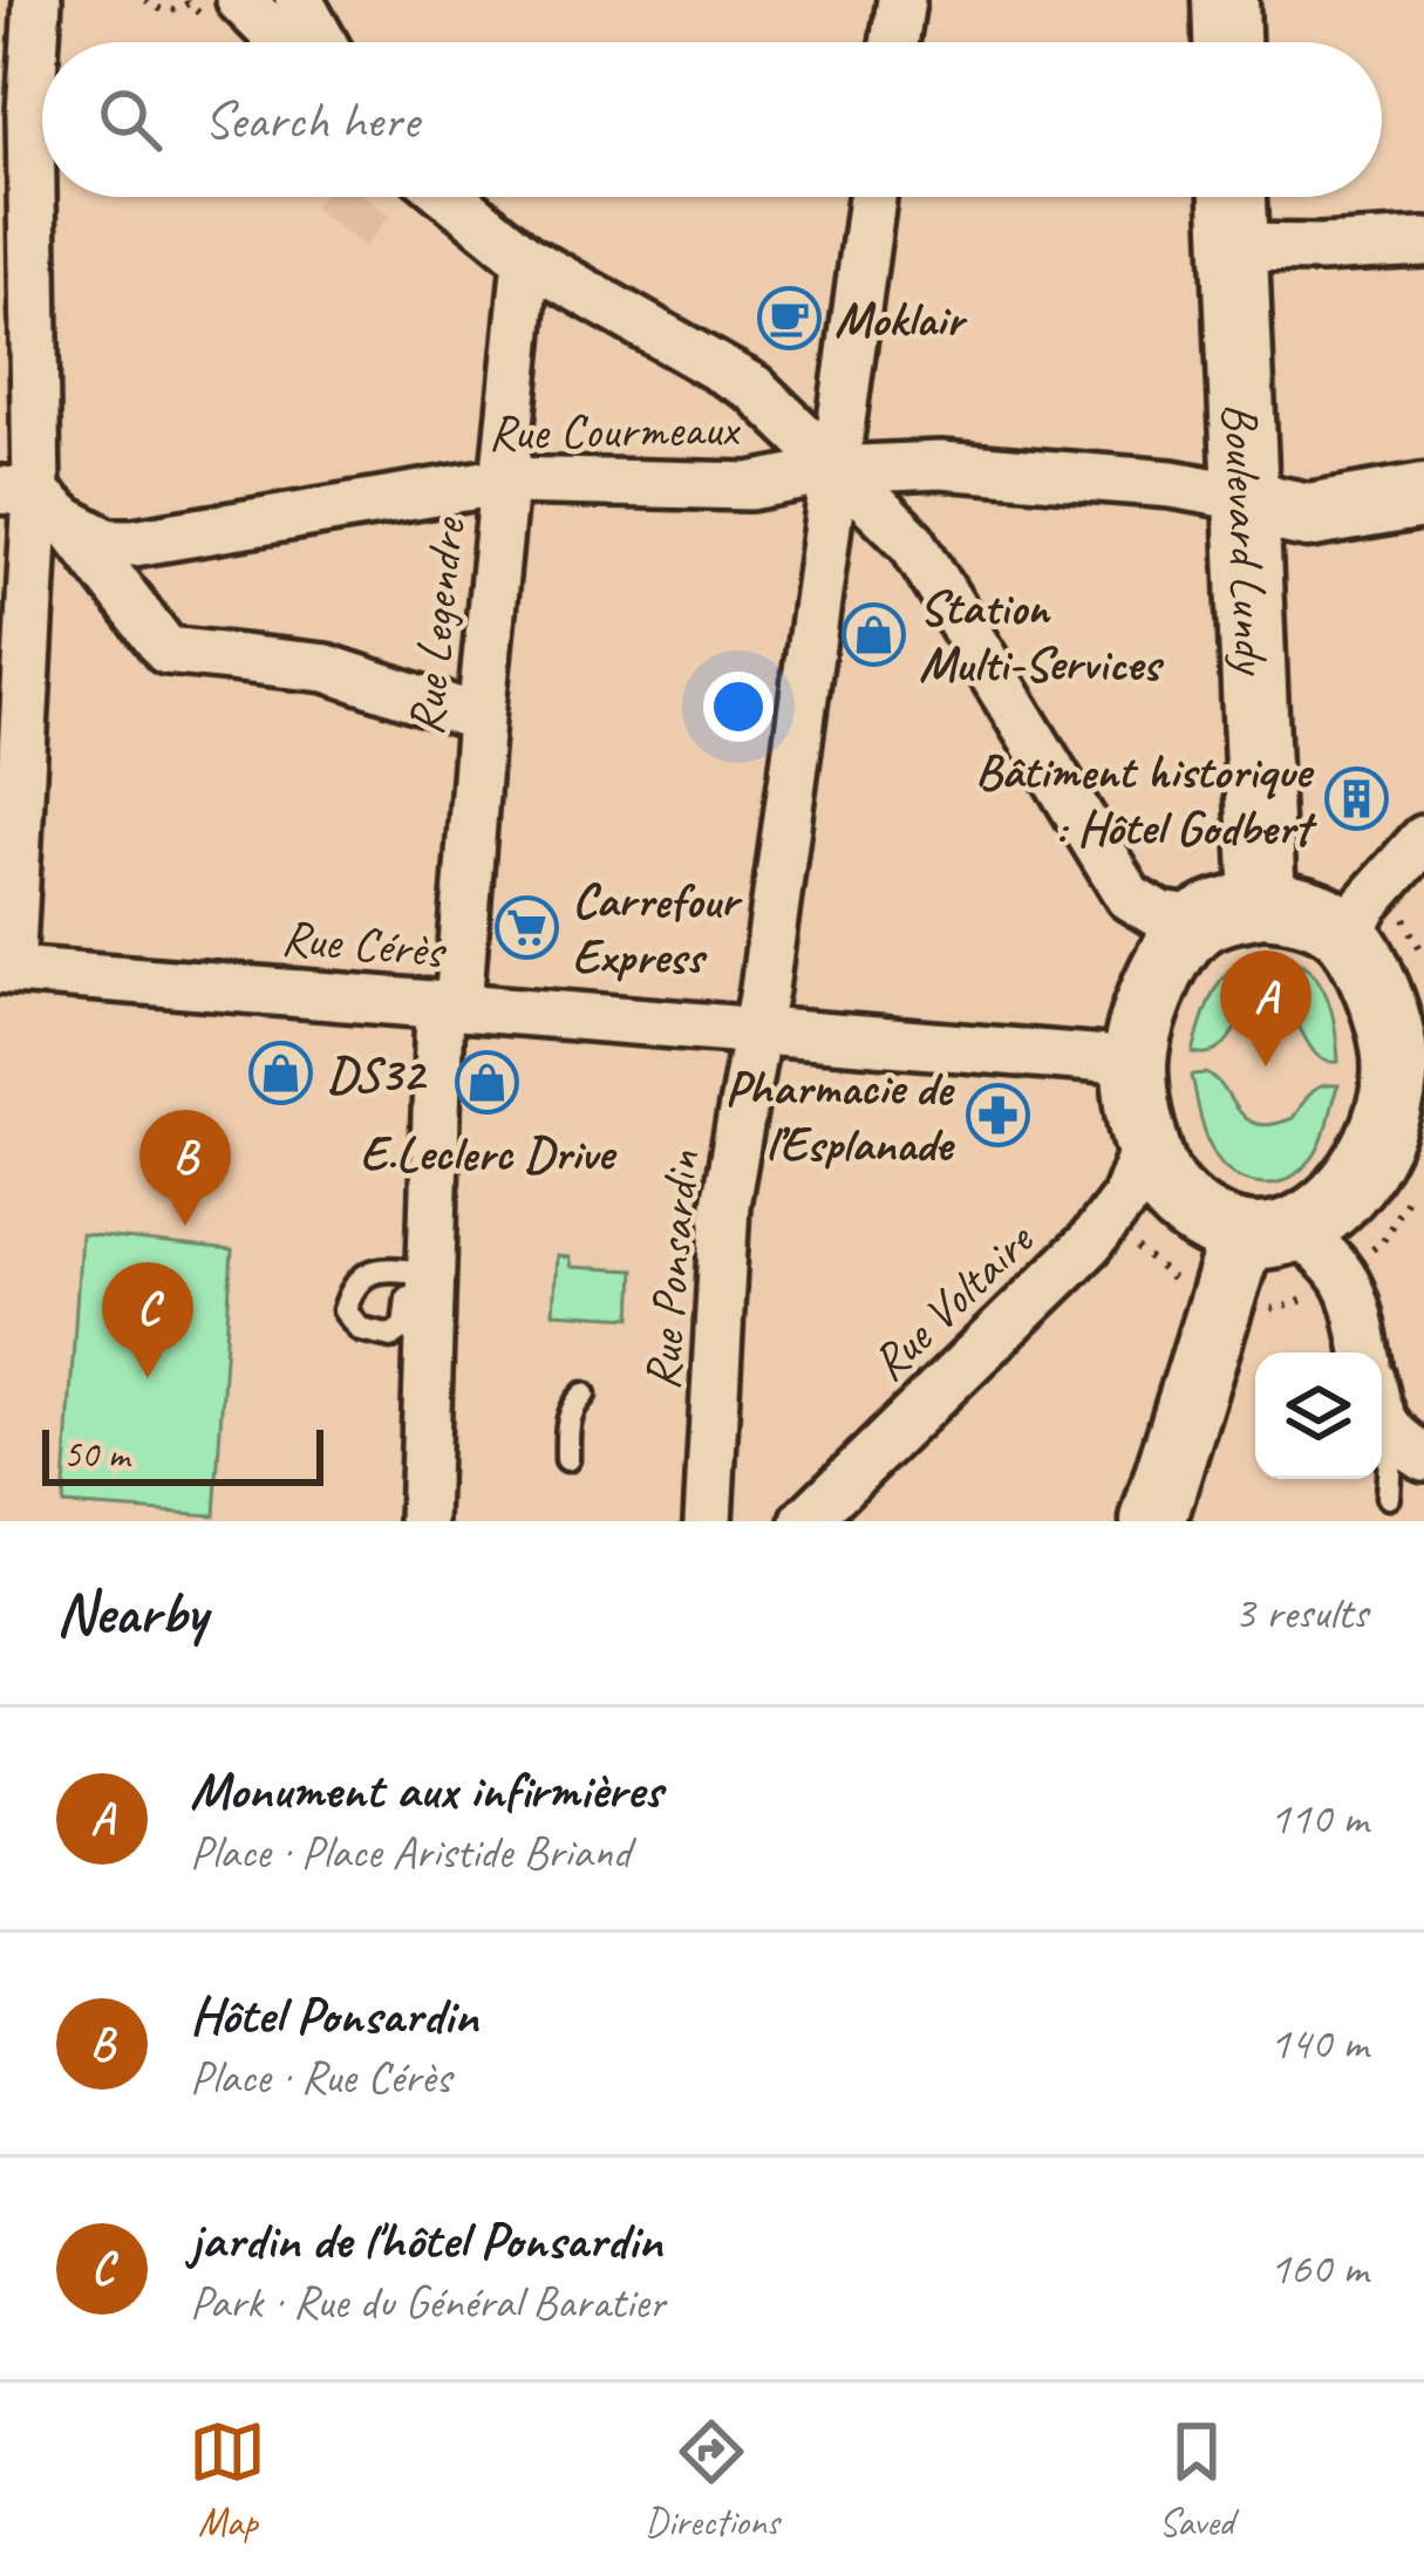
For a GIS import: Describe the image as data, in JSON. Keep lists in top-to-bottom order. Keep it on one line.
{"streets":{"main road":["Boulevard Lundy"],"street":["Rue Courmeaux","Rue Legendre","Rue Cérès","Rue Ponsardin","Rue Voltaire"]},"crossings":[["Rue Courmeaux","Boulevard Lundy"],["Rue Courmeaux","Rue Legendre"],["Rue Courmeaux","Rue Ponsardin"],["Boulevard Lundy","Rue Cérès"],["Boulevard Lundy","Rue Voltaire"],["Rue Legendre","Rue Cérès"],["Rue Cérès","Rue Ponsardin"],["Rue Cérès","Rue Voltaire"]],"places":{"cafe":["Moklair"],"shop":["Station Multi-Services","DS32","E.Leclerc Drive"],"building":["Bâtiment historique : Hôtel Godbert"],"supermarket":["Carrefour Express"],"pharmacy":["Pharmacie de l’Esplanade"]},"scale_bar":"50 m","page":{"search":"Search here","pins":["A","B","C"],"scale":"50 m","heading":["Nearby","3 results"],"list":[{"mark":"A","name":"Monument aux infirmières","note":"Place · Place Aristide Briand","value":"110 m"},{"mark":"B","name":"Hôtel Ponsardin","note":"Place · Rue Cérès","value":"140 m"},{"mark":"C","name":"jardin de l'hôtel Ponsardin","note":"Park · Rue du Général Baratier","value":"160 m"}],"nav":["Map","Directions","Saved"]}}
